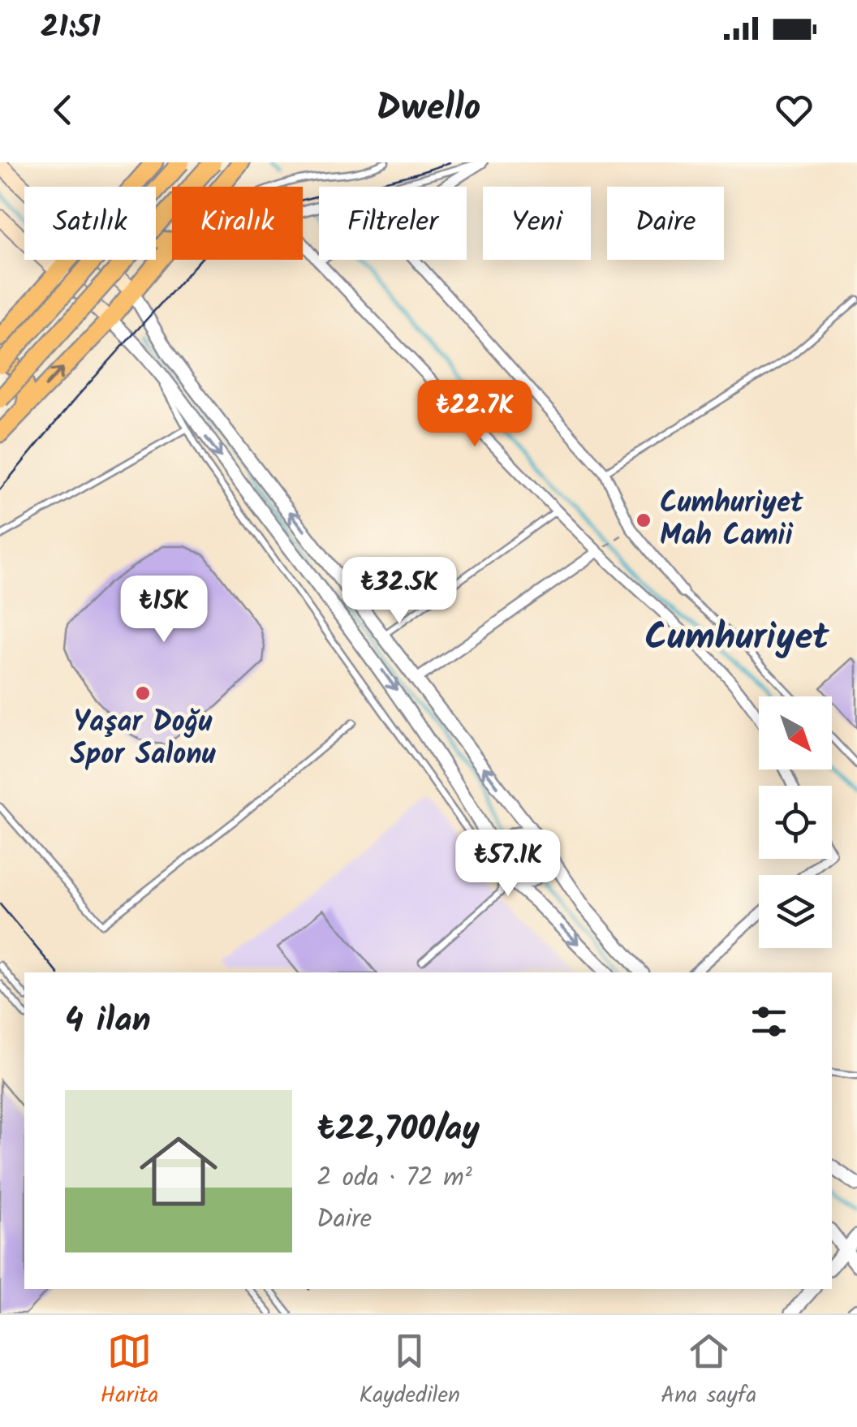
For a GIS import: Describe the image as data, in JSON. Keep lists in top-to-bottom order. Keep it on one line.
{"districts":["Cumhuriyet"],"places":["Cumhuriyet Mah Camii","Yaşar Doğu Spor Salonu"],"north":"bottom right","page":{"status":"21:51","header":"Dwello","chip":["Satılık","Kiralık","Filtreler","Yeni","Daire"],"price":["₺22.7K","₺32.5K","₺15K","₺57.1K"],"heading":"4 ilan","list":[{"name":"₺22,700/ay","note":"2 oda · 72 m² · Daire"}],"tabs":["Harita","Kaydedilen","Ana sayfa"]}}
